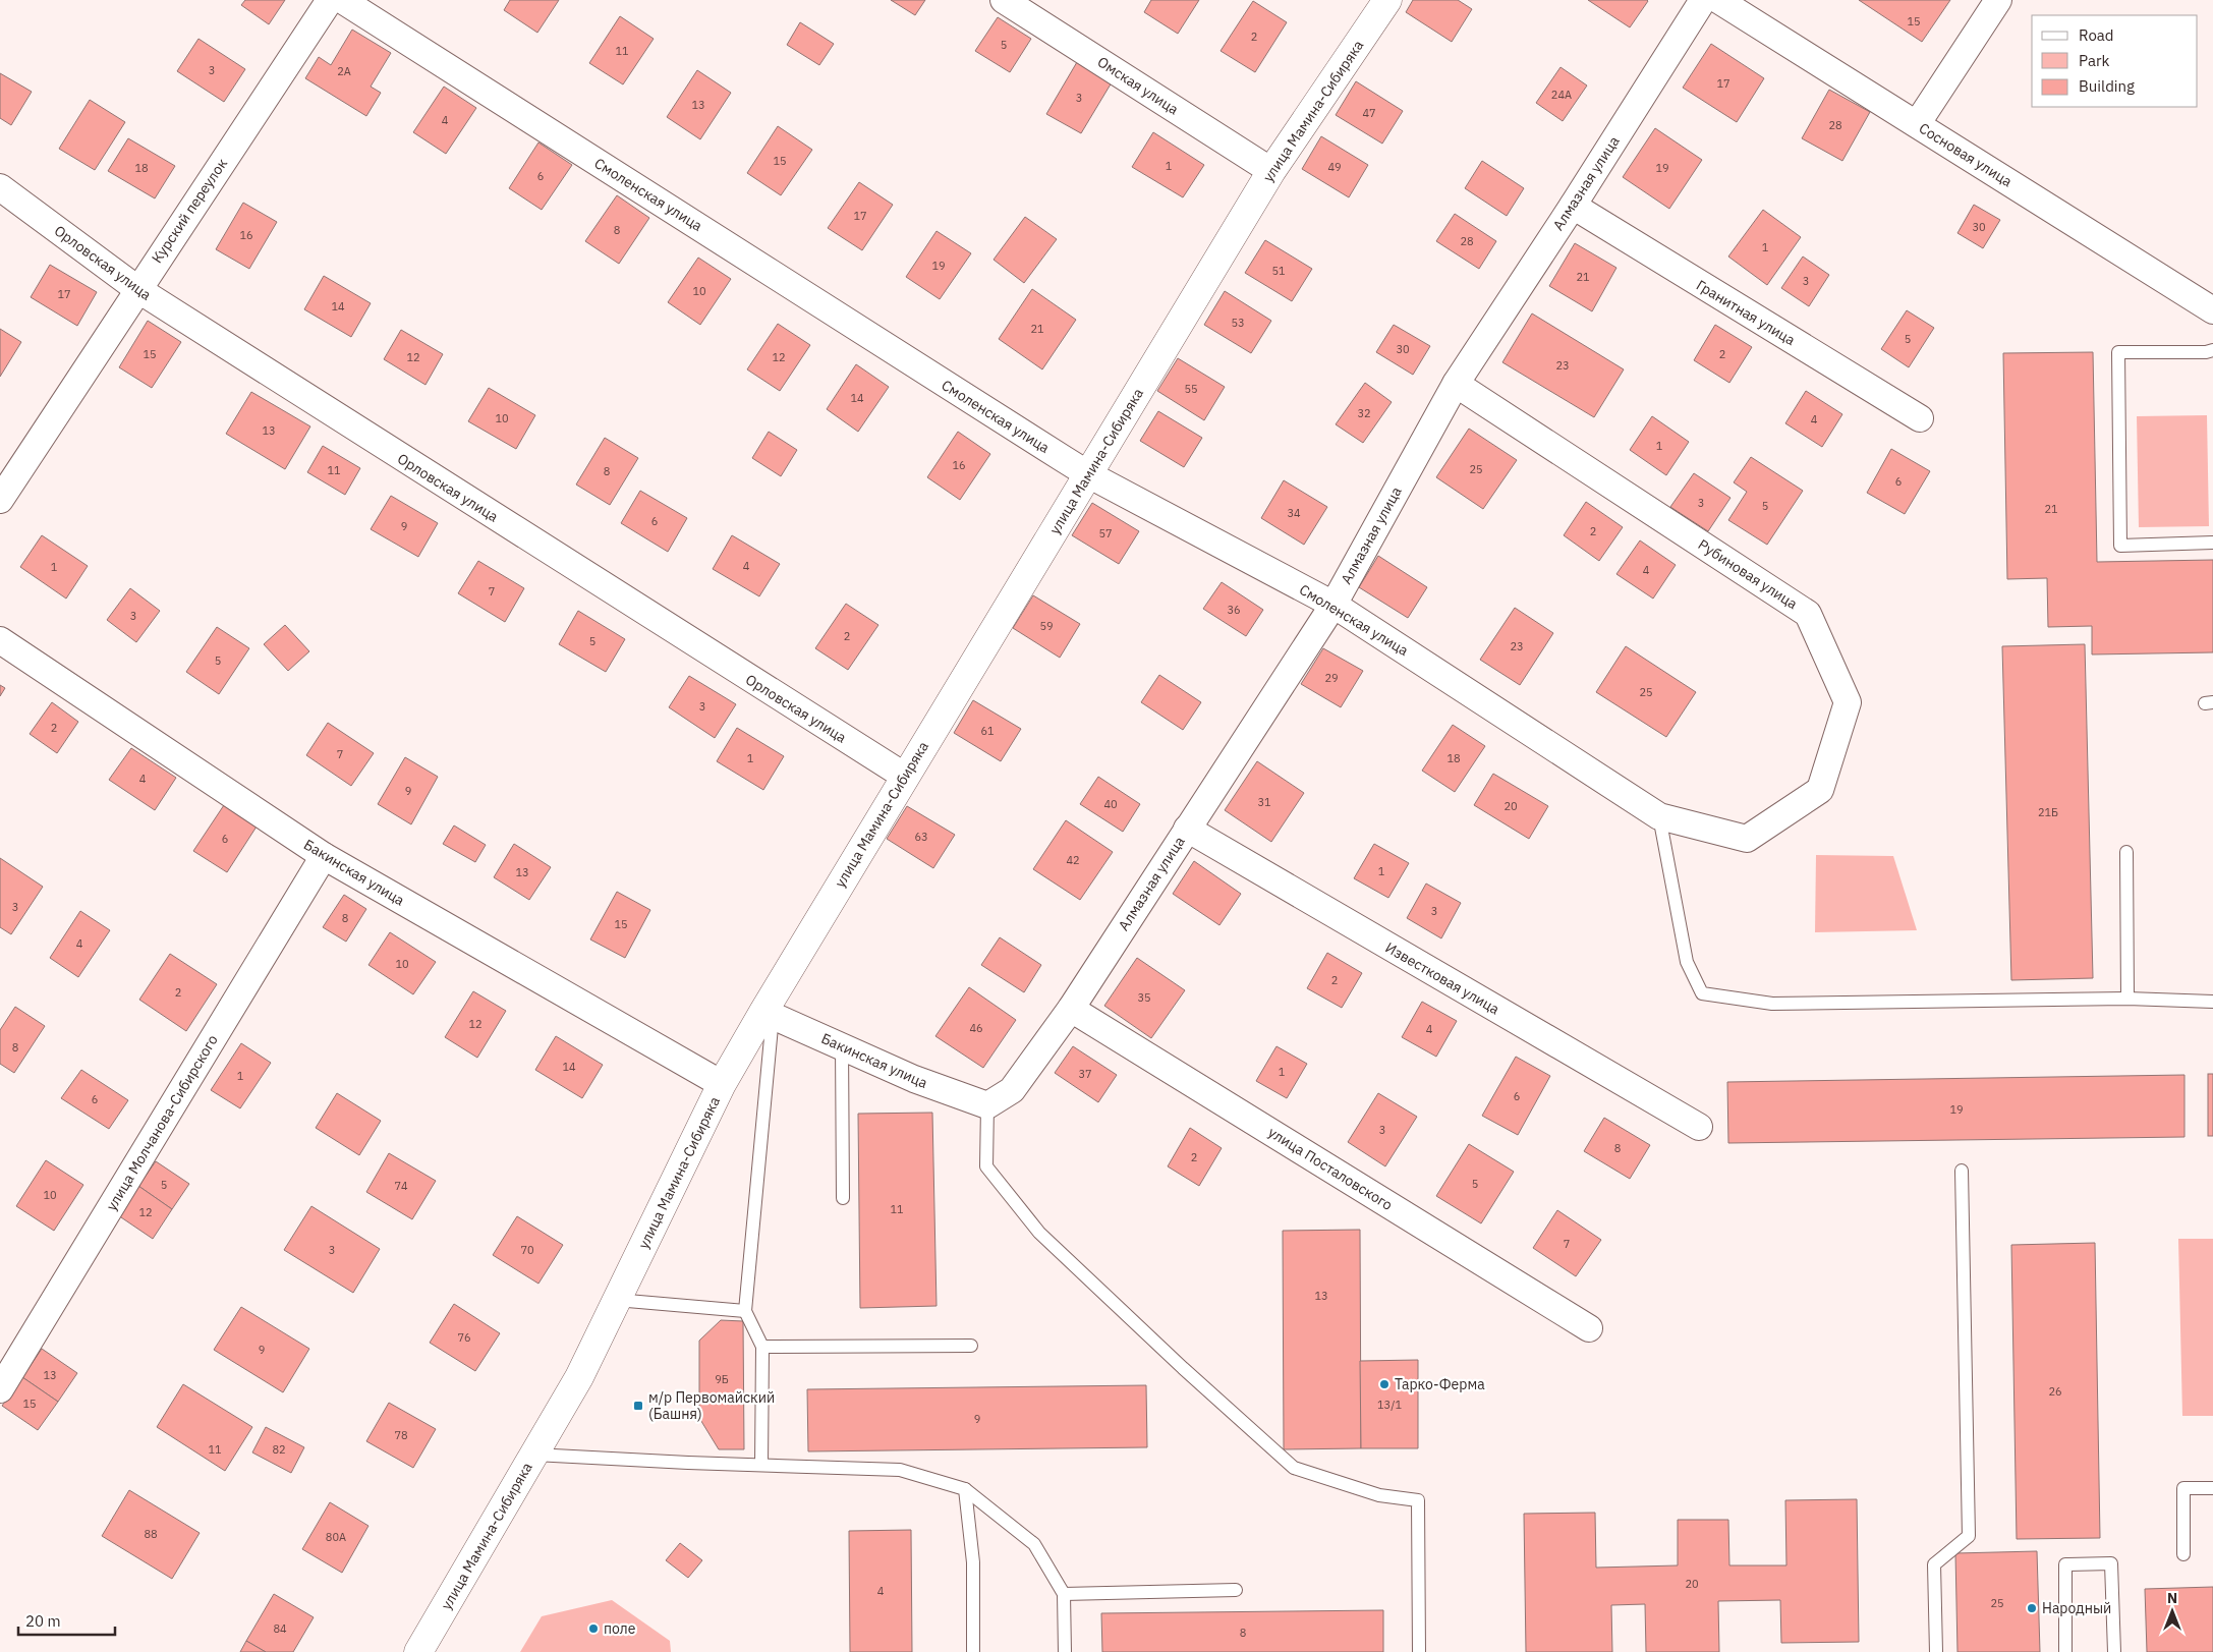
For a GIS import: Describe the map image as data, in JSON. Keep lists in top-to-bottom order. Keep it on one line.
{"streets":{"street":["Омская улица","улица Мамина-Сибиряка","Сосновая улица","Алмазная улица","Смоленская улица","Курский переулок","Орловская улица","Гранитная улица","Рубиновая улица","Бакинская улица","Известковая улица","улица Молчанова-Сибирского","улица Посталовского"]},"crossings":[["Омская улица","улица Мамина-Сибиряка"],["улица Мамина-Сибиряка","Смоленская улица"],["улица Мамина-Сибиряка","Орловская улица"],["улица Мамина-Сибиряка","Бакинская улица"],["Алмазная улица","Смоленская улица"],["Алмазная улица","Гранитная улица"],["Алмазная улица","Рубиновая улица"],["Алмазная улица","Бакинская улица"],["Алмазная улица","Известковая улица"],["Алмазная улица","улица Посталовского"],["Смоленская улица","Рубиновая улица"],["Курский переулок","Орловская улица"],["Бакинская улица","улица Молчанова-Сибирского"]],"places":{"other":["Тарко-Ферма","Народный","поле"],"transit":["м/р Первомайский (Башня)"]},"house_numbers":["15","2","5","11","3","2А","17","24А","3","13","47","4","28","15","1","49","18","19","6","17","30","8","16","28","1","19","51","21","3","10","17","14","53","21","5","30","15","2","12","12","23","55","14","32","10","4","13","1","16","25","11","8","6","3","5","21","34","6","9","2","57","4","1","4","7","36","3","59","2","5","23","5","29","25","3","2","61","7","1","18","4","9","31","40","20","21Б","63","6","42","1","13","3","3","8","15","4","10","2","2","35","12","46","4","8","14","1","37","1","6","6","19","3","8","2","5","5","74","10","11","12","7","3","70","13","76","9","13","9Б","26","15","13/1","9","78","11","82","88","80А","20","4","25","84","8"],"legend":["Road","Park","Building"],"scale_bar":"20 m","north":"top"}
